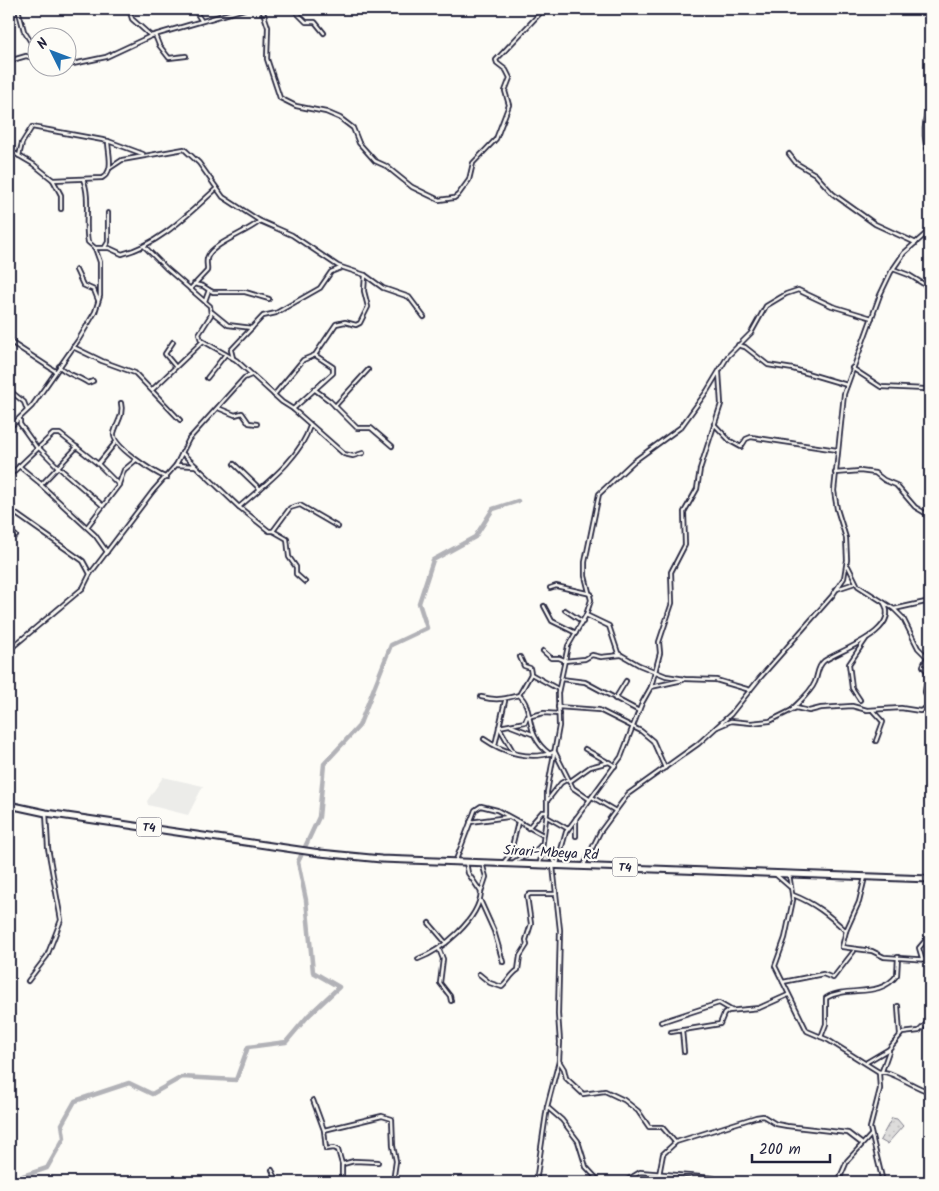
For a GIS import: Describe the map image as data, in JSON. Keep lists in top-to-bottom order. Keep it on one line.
{"streets":{"highway":["T4","Sirari-Mbeya Rd"]},"crossings":[["T4","Sirari-Mbeya Rd"]],"scale_bar":"200 m","north":"top left"}
